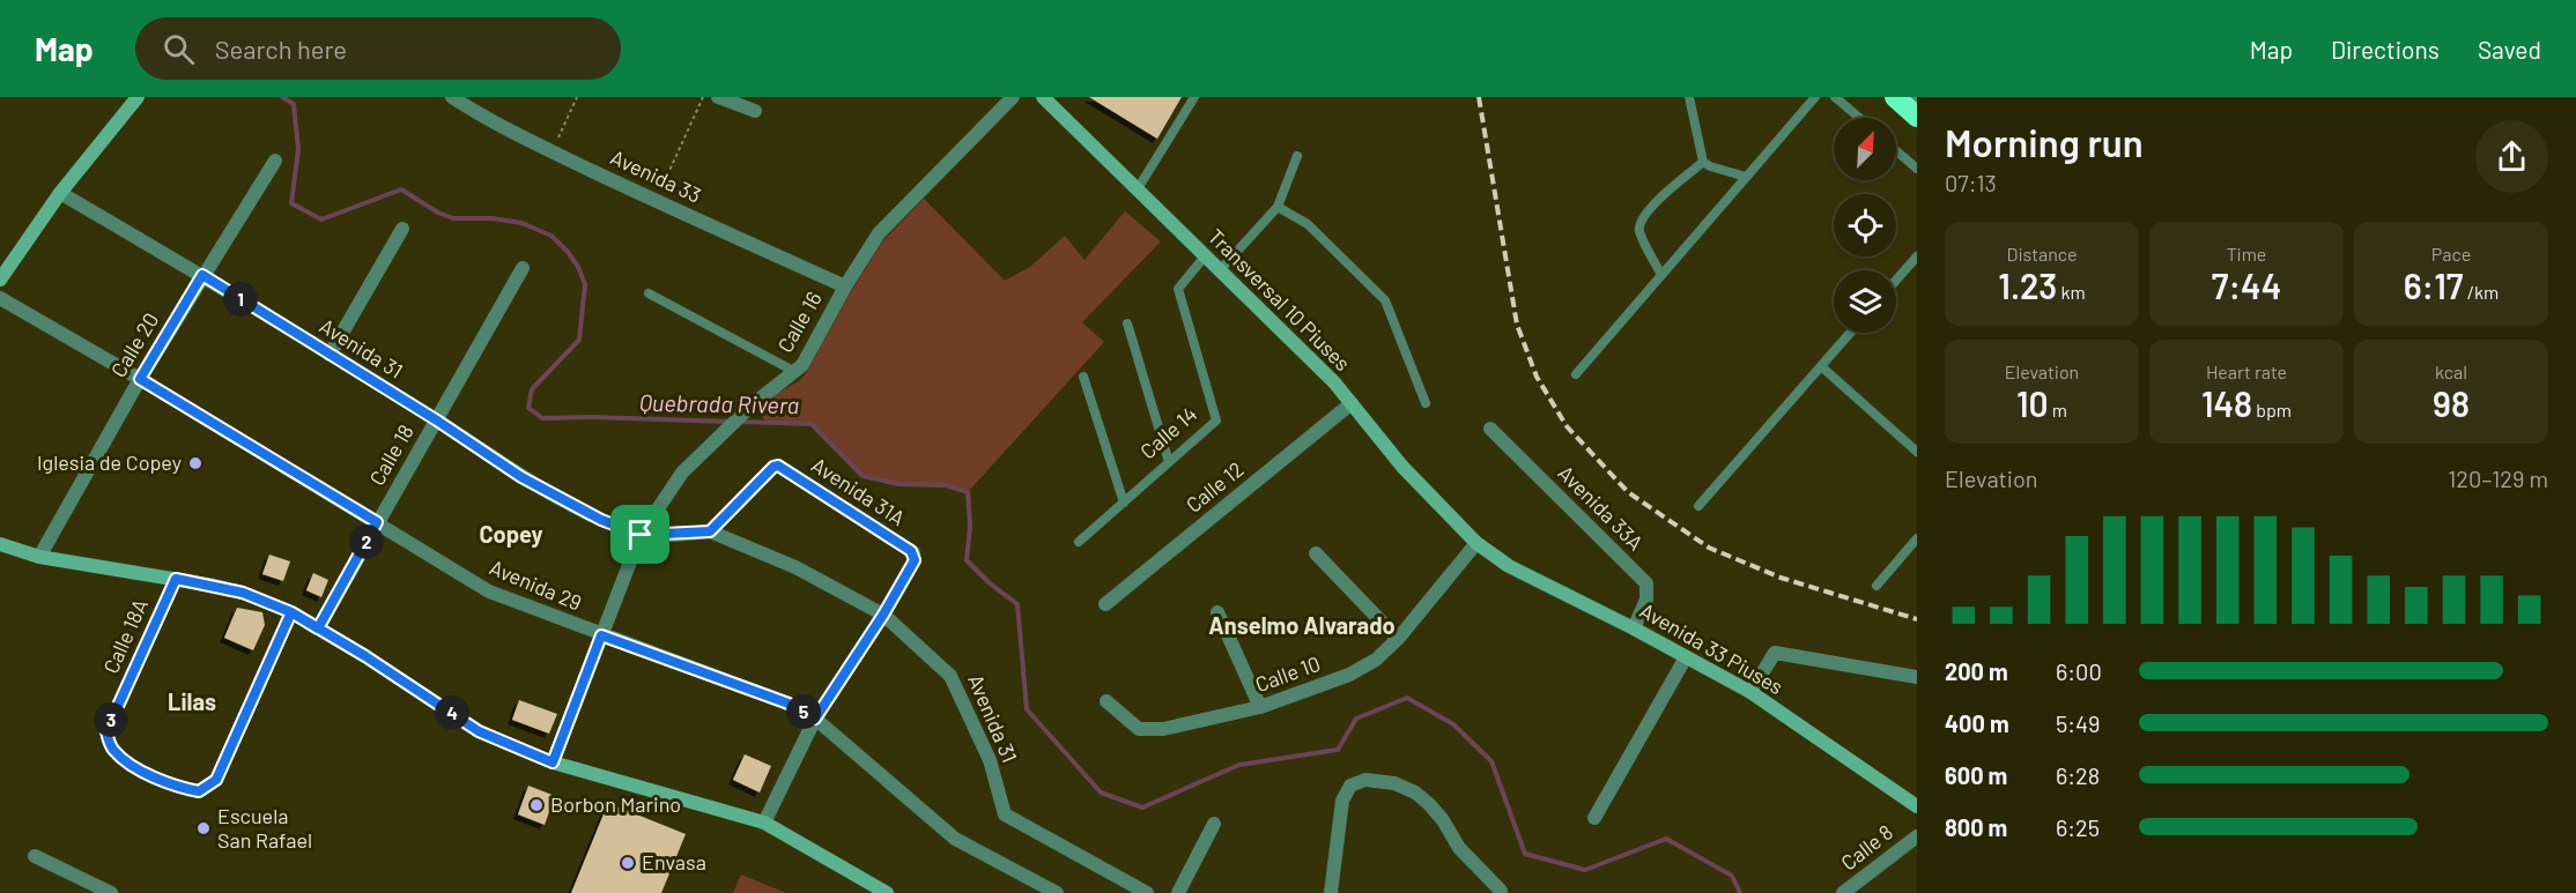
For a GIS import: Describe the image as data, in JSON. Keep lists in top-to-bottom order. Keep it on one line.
{"streets":{"main road":["Transversal 10 Piuses","Avenida 33 Piuses"],"street":["Avenida 33","Calle 16","Calle 20","Avenida 31","Calle 18","Calle 12","Avenida 31A","Avenida 33A","Avenida 29","Calle 18A","Calle 10","Calle 8"],"lane":["Calle 14"]},"crossings":[["Avenida 33","Calle 16"],["Transversal 10 Piuses","Calle 14"],["Transversal 10 Piuses","Calle 12"],["Transversal 10 Piuses","Avenida 33 Piuses"],["Transversal 10 Piuses","Calle 10"],["Calle 16","Avenida 31"],["Calle 16","Avenida 29"],["Calle 20","Avenida 31"],["Calle 20","Avenida 29"],["Avenida 31","Calle 18"],["Avenida 31","Avenida 31A"],["Calle 18","Avenida 29"],["Avenida 33A","Avenida 33 Piuses"],["Avenida 33 Piuses","Calle 10"]],"districts":["Copey","Anselmo Alvarado","Lilas"],"water":["Quebrada Rivera"],"places":["Iglesia de Copey","Borbon Marino","Escuela San Rafael","Envasa"],"north":"top right","page":{"header":"Map","search":"Search here","nav":["Map","Directions","Saved"],"heading":["Morning run","07:13"],"stats":[["Distance","1.23 km"],["Time","7:44"],["Pace","6:17 /km"],["Elevation","10 m"],["Heart rate","148 bpm"],["kcal","98"]],"pins":["1","2","5","4","3"],"chart":["Elevation","120–129 m"],"list":[{"name":"200 m","note":"6:00"},{"name":"400 m","note":"5:49"},{"name":"600 m","note":"6:28"},{"name":"800 m","note":"6:25"}]}}
